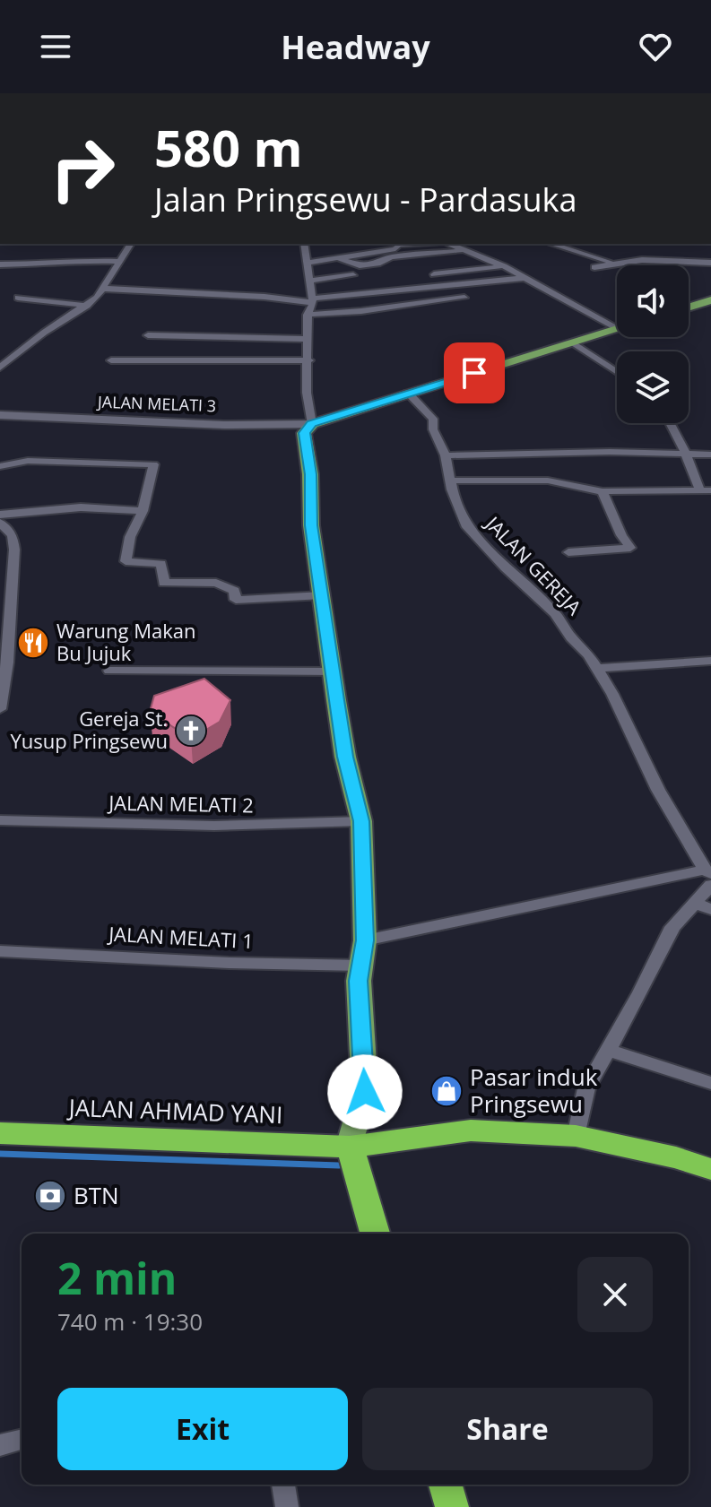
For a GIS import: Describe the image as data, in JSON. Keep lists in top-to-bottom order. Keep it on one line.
{"streets":{"highway":["JALAN AHMAD YANI"],"street":["JALAN MELATI 3","JALAN GEREJA","JALAN MELATI 2","JALAN MELATI 1"]},"places":{"restaurant":["Warung Makan Bu Jujuk"],"church":["Gereja St. Yusup Pringsewu"],"shop":["Pasar induk Pringsewu"],"bank":["BTN"]},"page":{"header":"Headway","turn":["580 m","Jalan Pringsewu - Pardasuka"],"heading":["2 min","740 m · 19:30"],"buttons":["Exit","Share"]}}
